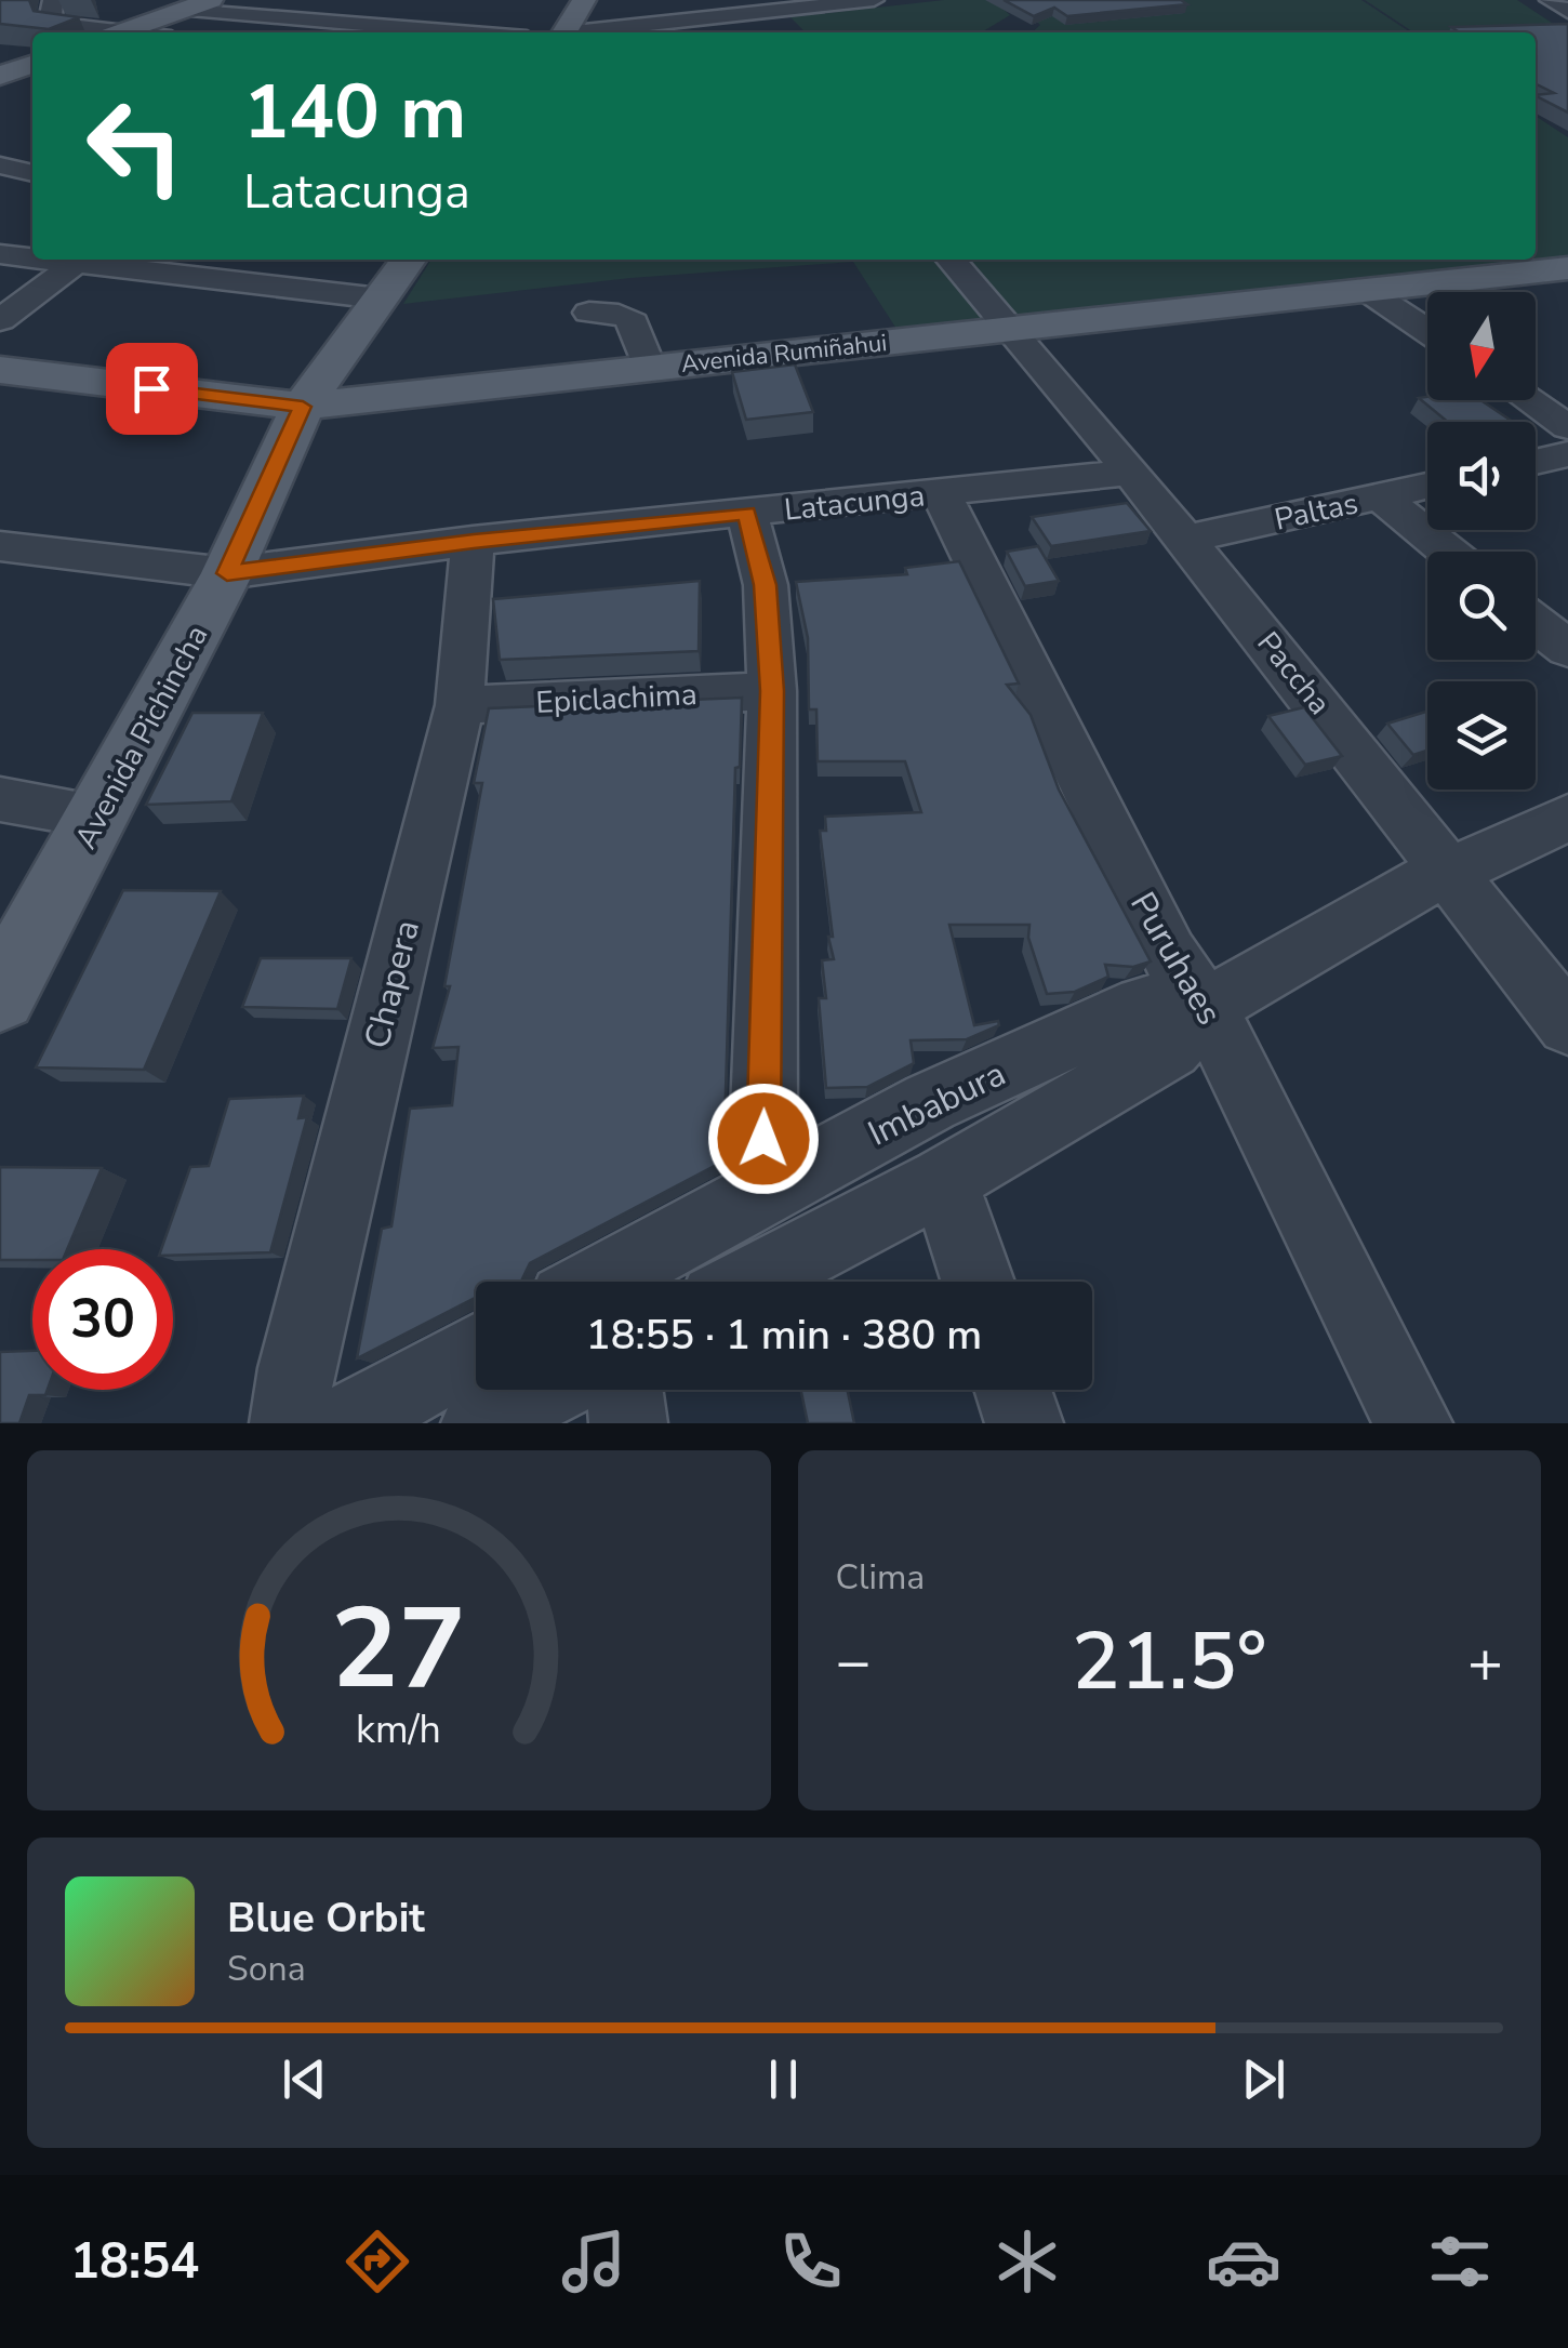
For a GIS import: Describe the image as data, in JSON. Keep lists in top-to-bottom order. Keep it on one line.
{"streets":{"main road":["Avenida Rumiñahui","Avenida Pichincha"],"street":["Latacunga","Paltas","Paccha","Epiclachima","Puruhaes","Chapera","Imbabura"]},"crossings":[["Avenida Rumiñahui","Paccha"],["Avenida Rumiñahui","Avenida Pichincha"],["Latacunga","Paccha"],["Latacunga","Avenida Pichincha"],["Latacunga","Puruhaes"],["Latacunga","Chapera"],["Paltas","Paccha"],["Paccha","Imbabura"],["Epiclachima","Chapera"],["Puruhaes","Imbabura"]],"north":"bottom","page":{"turn":["140 m","Latacunga"],"limit":"30","trip":"18:55 · 1 min · 380 m","tile":"Clima","heat":["−","21.5°","+"],"song":["Blue Orbit","Sona"],"tabs":"18:54","gauge":["27","km/h"]}}
